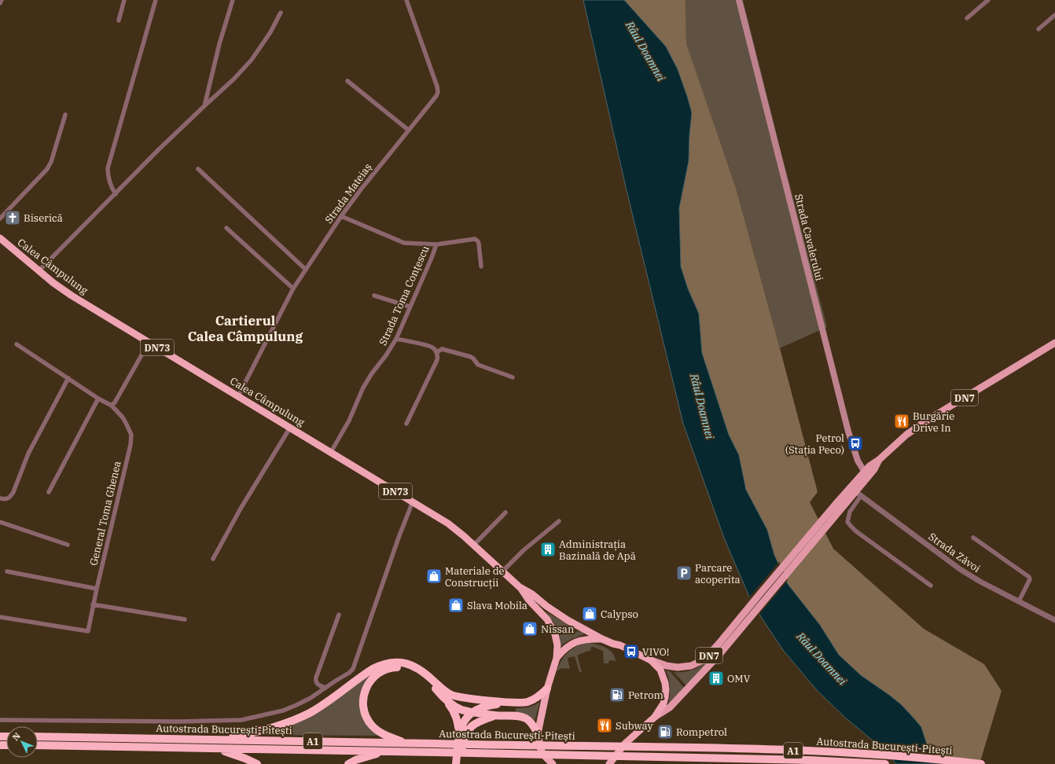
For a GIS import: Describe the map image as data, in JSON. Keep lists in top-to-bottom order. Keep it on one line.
{"streets":{"highway":["Calea Câmpulung","DN73","DN7","Autostrada București-Pitești","A1"],"main road":["Strada Cavalerului"],"street":["Strada Mateiaș","Strada Toma Conțescu","General Toma Ghenea","Strada Zăvoi"]},"crossings":[["Strada Mateiaș","Calea Câmpulung"],["Strada Cavalerului","DN7"],["Calea Câmpulung","Strada Toma Conțescu"],["Calea Câmpulung","DN7"],["DN7","Strada Zăvoi"]],"districts":["Cartierul Calea Câmpulung"],"water":["Râul Doamnei"],"places":{"church":["Biserică"],"restaurant":["Burgărie Drive In","Subway"],"bus stop":["Petrol (Stația Peco)","VIVO!"],"building":["Administrația Bazinală de Apă","OMV"],"parking":["Parcare acoperita"],"shop":["Materiale de Construcții","Slava Mobila","Calypso","Nissan"],"fuel station":["Petrom","Rompetrol"]},"north":"top left"}
